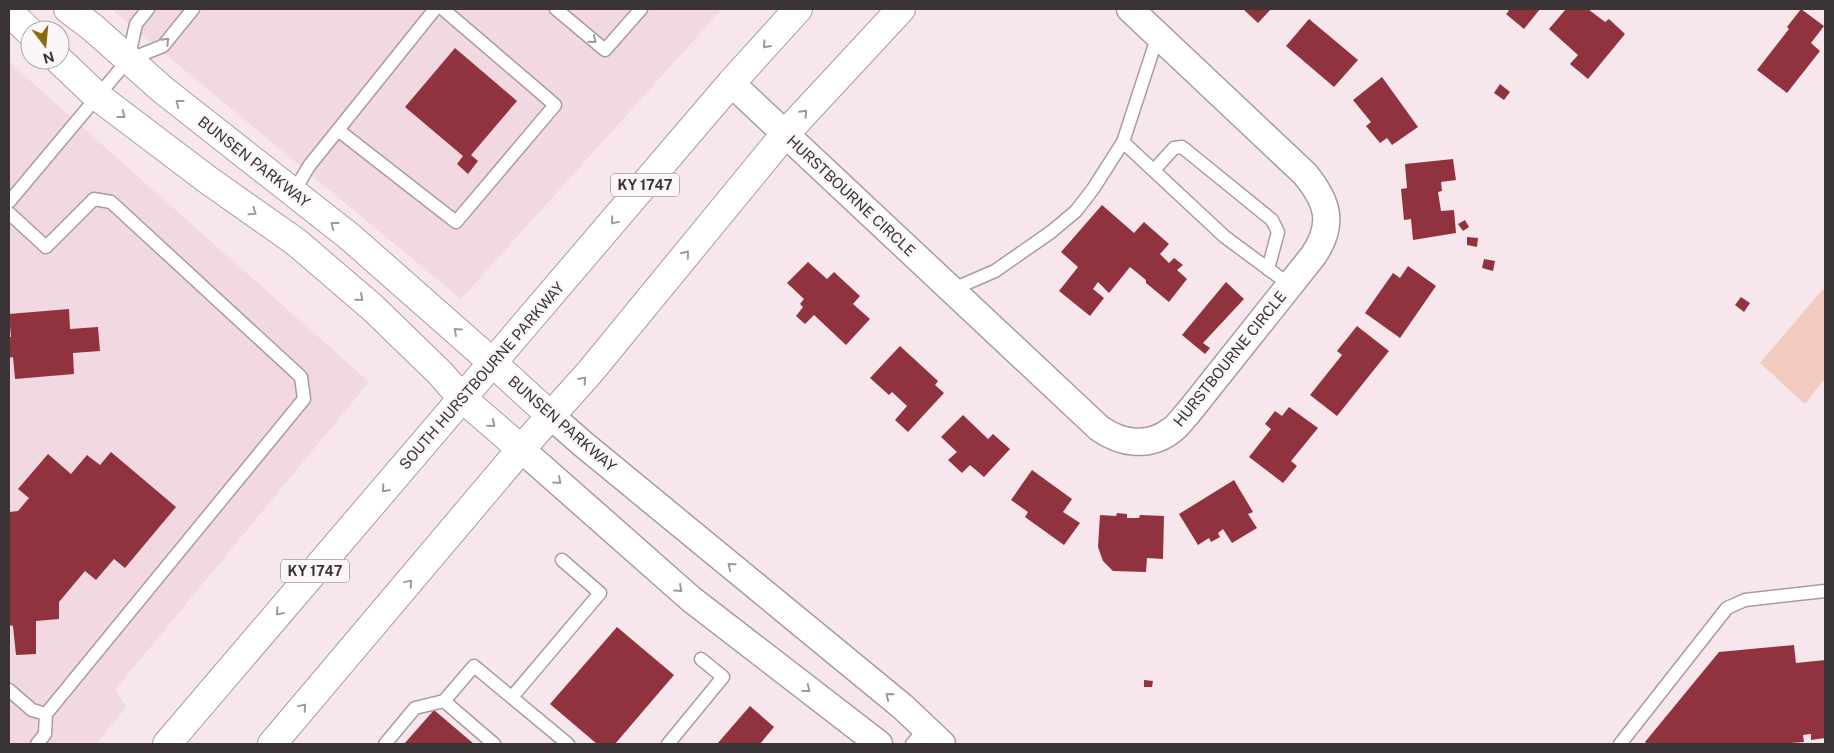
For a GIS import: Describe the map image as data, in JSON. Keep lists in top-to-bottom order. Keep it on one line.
{"streets":{"main road":["BUNSEN PARKWAY","KY 1747","SOUTH HURSTBOURNE PARKWAY"],"street":["HURSTBOURNE CIRCLE"]},"crossings":[["BUNSEN PARKWAY","SOUTH HURSTBOURNE PARKWAY"],["HURSTBOURNE CIRCLE","SOUTH HURSTBOURNE PARKWAY"]],"north":"bottom"}
